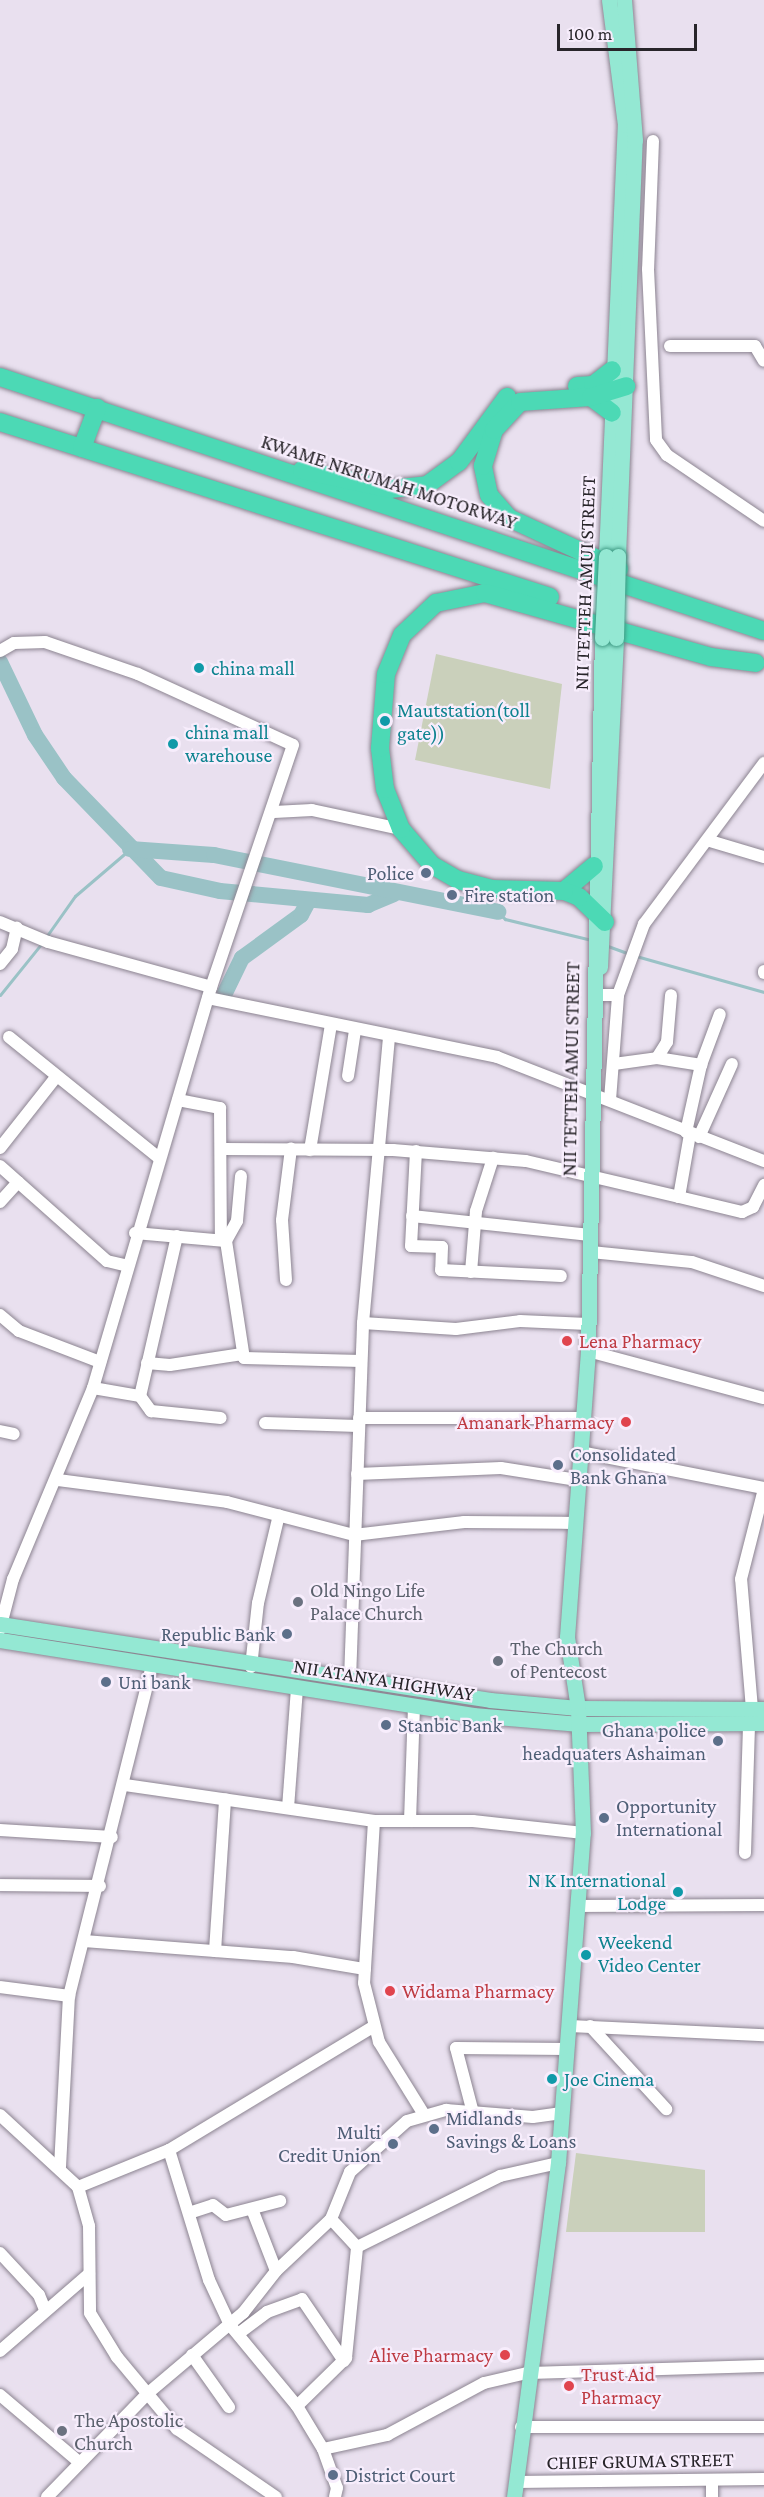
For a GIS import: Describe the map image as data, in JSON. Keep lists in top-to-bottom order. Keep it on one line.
{"streets":{"highway":["KWAME NKRUMAH MOTORWAY"],"main road":["NII TETTEH AMUI STREET","NII ATANYA HIGHWAY"],"street":["CHIEF GRUMA STREET"]},"crossings":[["NII TETTEH AMUI STREET","NII ATANYA HIGHWAY"],["NII TETTEH AMUI STREET","CHIEF GRUMA STREET"]],"places":["china mall","Mautstation(toll gate))","china mall warehouse","Police","Fire station","Lena Pharmacy","Amanark Pharmacy","Consolidated Bank Ghana","Old Ningo Life Palace Church","Republic Bank","The Church of Pentecost","Uni bank","Stanbic Bank","Ghana police headquaters Ashaiman","Opportunity International","N K International Lodge","Weekend Video Center","Widama Pharmacy","Joe Cinema","Midlands Savings & Loans","Multi Credit Union","Alive Pharmacy","Trust Aid Pharmacy","The Apostolic Church","District Court"],"scale_bar":"100 m"}
